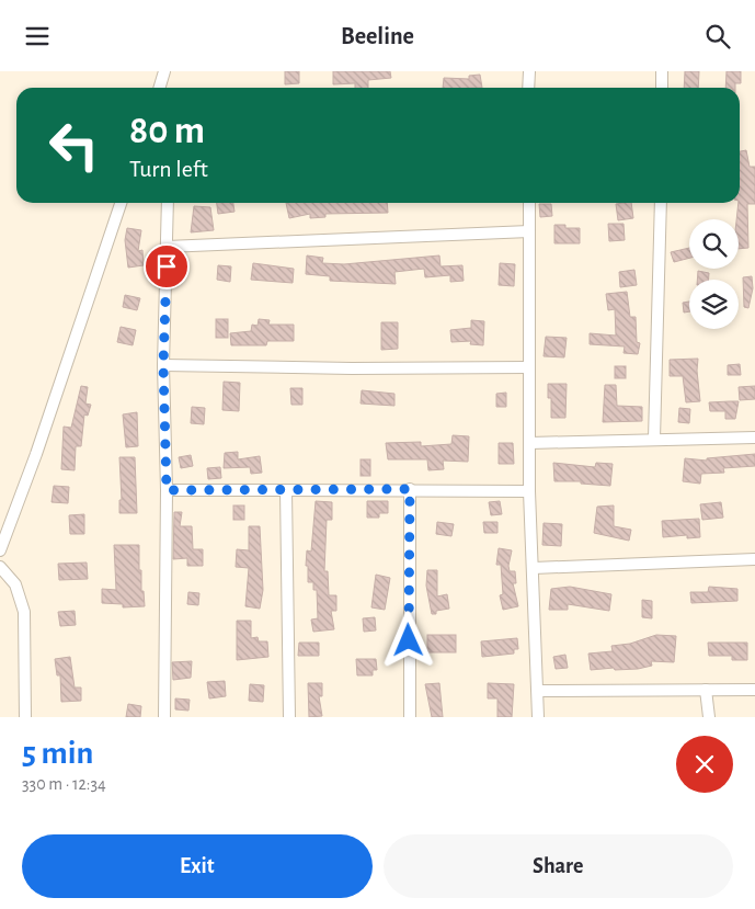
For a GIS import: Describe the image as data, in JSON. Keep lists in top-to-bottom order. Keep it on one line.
{"page":{"header":"Beeline","turn":["80 m","Turn left"],"heading":["5 min","330 m · 12:34"],"buttons":["Exit","Share"]}}
